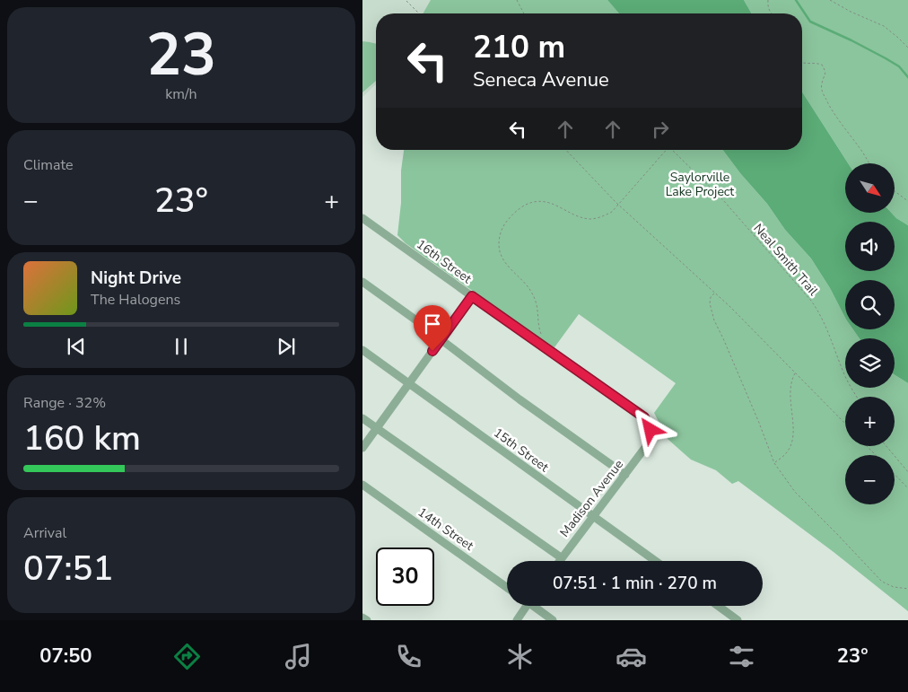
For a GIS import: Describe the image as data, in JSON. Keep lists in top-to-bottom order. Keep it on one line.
{"streets":{"street":["16th Street","15th Street","Madison Avenue","14th Street"],"path":["Neal Smith Trail"]},"crossings":[["16th Street","Madison Avenue"],["15th Street","Madison Avenue"]],"parks":["Saylorville Lake Project"],"north":"bottom right","page":{"tile":[["23","km/h"],"Climate",["Range · 32%","160 km"],["Arrival","07:51"]],"turn":["210 m","Seneca Avenue"],"map_buttons":["+","−"],"heat":["−","23°","+"],"song":["Night Drive","The Halogens"],"limit":"30","trip":"07:51 · 1 min · 270 m","tabs":["07:50","23°"]}}
